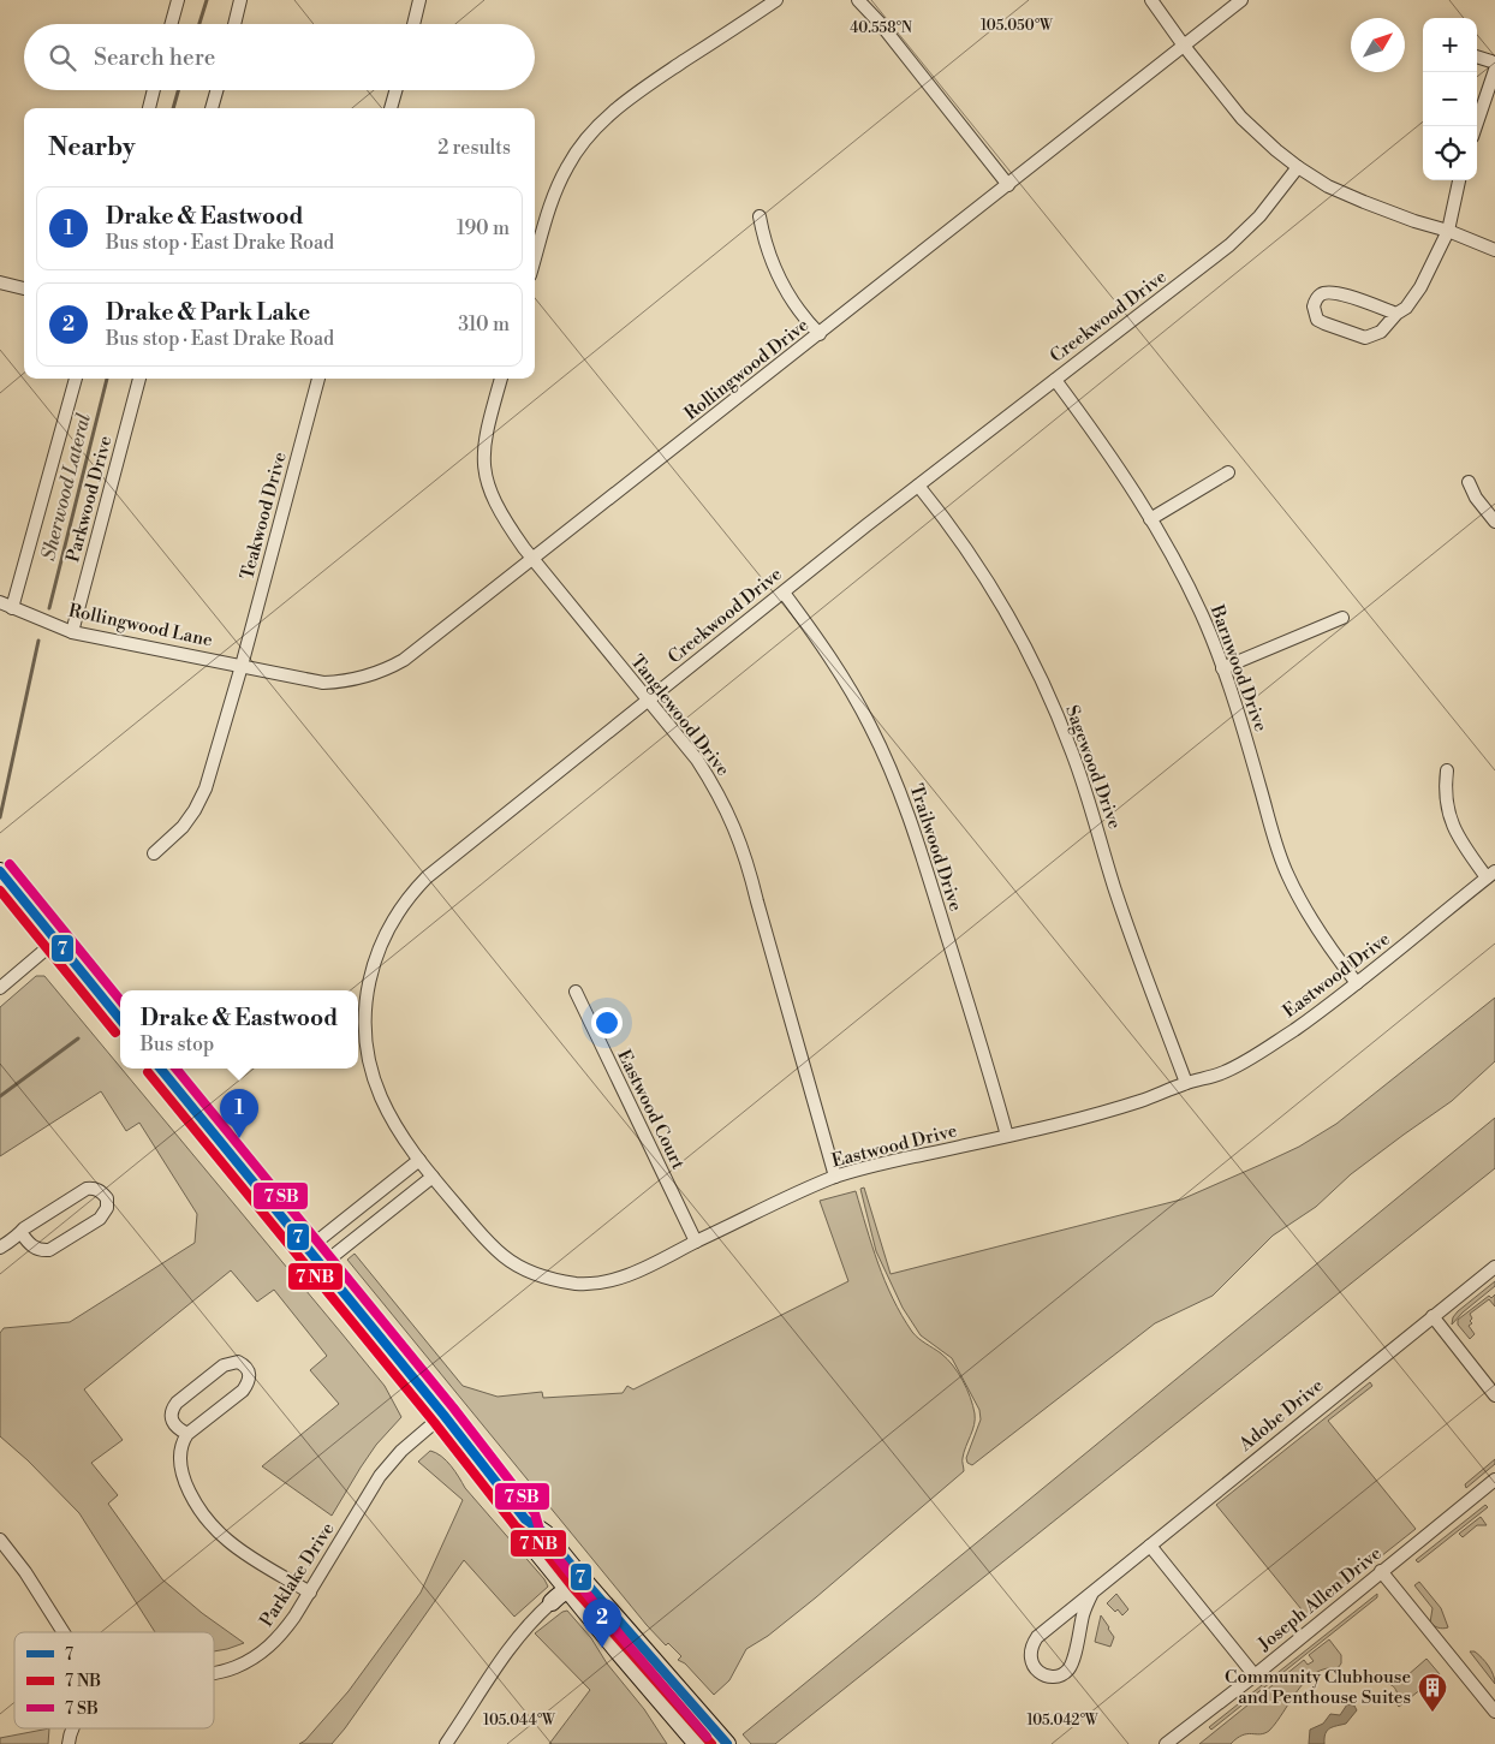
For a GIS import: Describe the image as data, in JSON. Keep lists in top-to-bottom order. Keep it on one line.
{"streets":{"street":["Creekwood Drive","Rollingwood Drive","Parkwood Drive","Teakwood Drive","Rollingwood Lane","Barnwood Drive","Tanglewood Drive","Sagewood Drive","Trailwood Drive","Eastwood Drive","Eastwood Court","Adobe Drive","Parklake Drive","Joseph Allen Drive"]},"crossings":[["Creekwood Drive","Barnwood Drive"],["Creekwood Drive","Tanglewood Drive"],["Creekwood Drive","Sagewood Drive"],["Creekwood Drive","Trailwood Drive"],["Creekwood Drive","Eastwood Drive"],["Rollingwood Drive","Teakwood Drive"],["Rollingwood Drive","Rollingwood Lane"],["Rollingwood Drive","Tanglewood Drive"],["Parkwood Drive","Rollingwood Lane"],["Teakwood Drive","Rollingwood Lane"],["Barnwood Drive","Eastwood Drive"],["Tanglewood Drive","Eastwood Drive"],["Sagewood Drive","Eastwood Drive"],["Trailwood Drive","Eastwood Drive"],["Eastwood Drive","Eastwood Court"]],"water":["Sherwood Lateral"],"places":{"building":["Community Clubhouse and Penthouse Suites"]},"lines":["transit line 7"],"legend":["7","7 NB","7 SB"],"north":"top right","page":{"map_buttons":["+","−"],"search":"Search here","heading":["Nearby","2 results"],"list":[{"mark":"1","name":"Drake & Eastwood","note":"Bus stop · East Drake Road","value":"190 m"},{"mark":"2","name":"Drake & Park Lake","note":"Bus stop · East Drake Road","value":"310 m"}],"popup":["Drake & Eastwood","Bus stop"],"pins":["1","2"]},"coordinates":["105.050°W","40.558°N","105.044°W","105.042°W"]}
